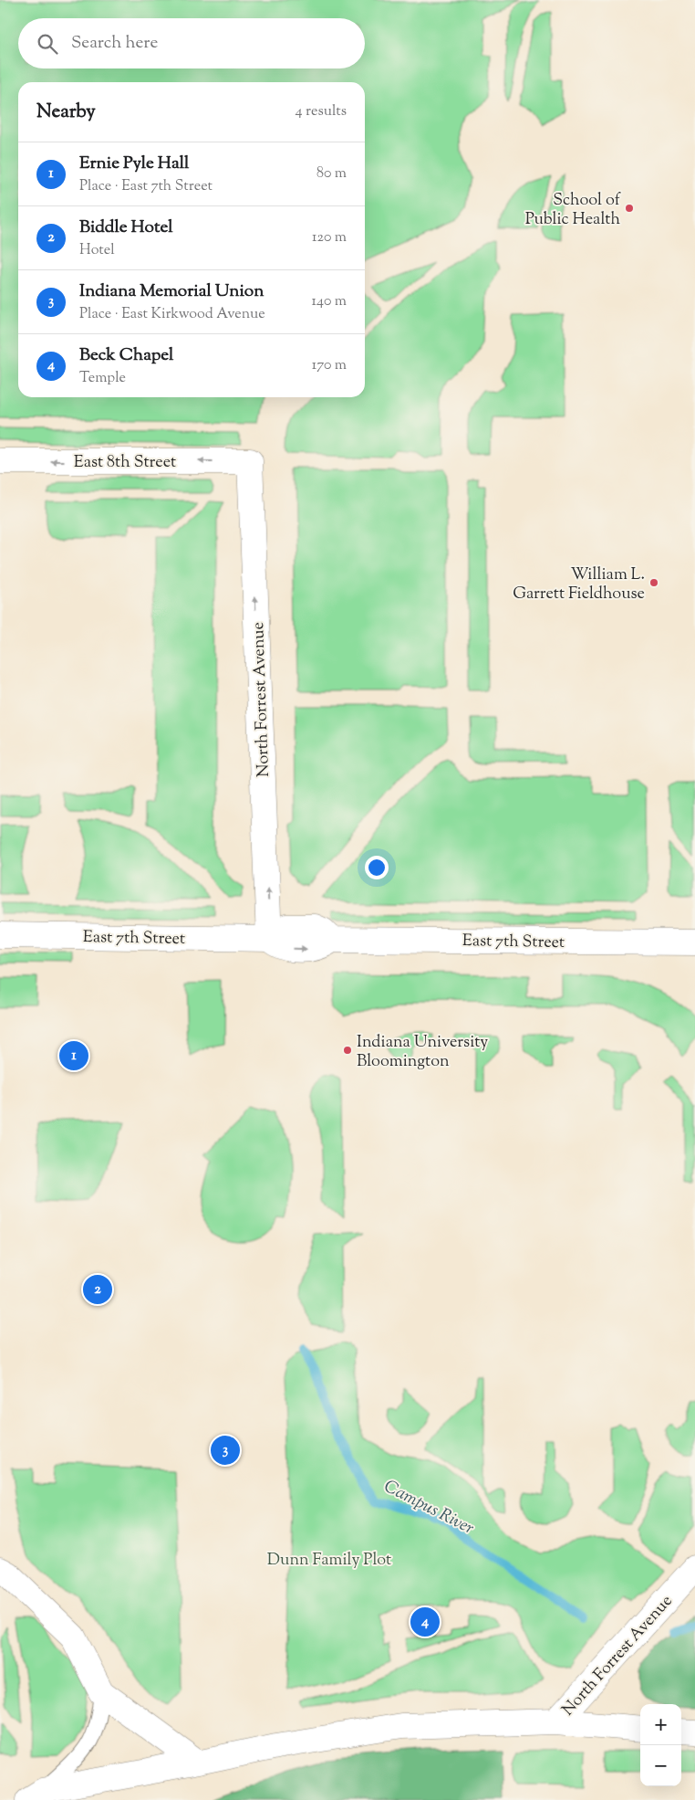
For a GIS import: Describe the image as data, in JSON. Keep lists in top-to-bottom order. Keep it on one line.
{"streets":{"street":["East 8th Street","North Forrest Avenue","East 7th Street"]},"crossings":[["East 8th Street","North Forrest Avenue"],["North Forrest Avenue","East 7th Street"]],"one_way":["East 8th Street","North Forrest Avenue"],"water":["Campus River"],"parks":["Dunn Family Plot"],"places":["School of Public Health","William L. Garrett Fieldhouse","Indiana University Bloomington"],"page":{"search":"Search here","heading":["Nearby","4 results"],"list":[{"mark":"1","name":"Ernie Pyle Hall","note":"Place · East 7th Street","value":"80 m"},{"mark":"2","name":"Biddle Hotel","note":"Hotel","value":"120 m"},{"mark":"3","name":"Indiana Memorial Union","note":"Place · East Kirkwood Avenue","value":"140 m"},{"mark":"4","name":"Beck Chapel","note":"Temple","value":"170 m"}],"pins":["1","2","3","4"],"map_buttons":["+","−"]}}
